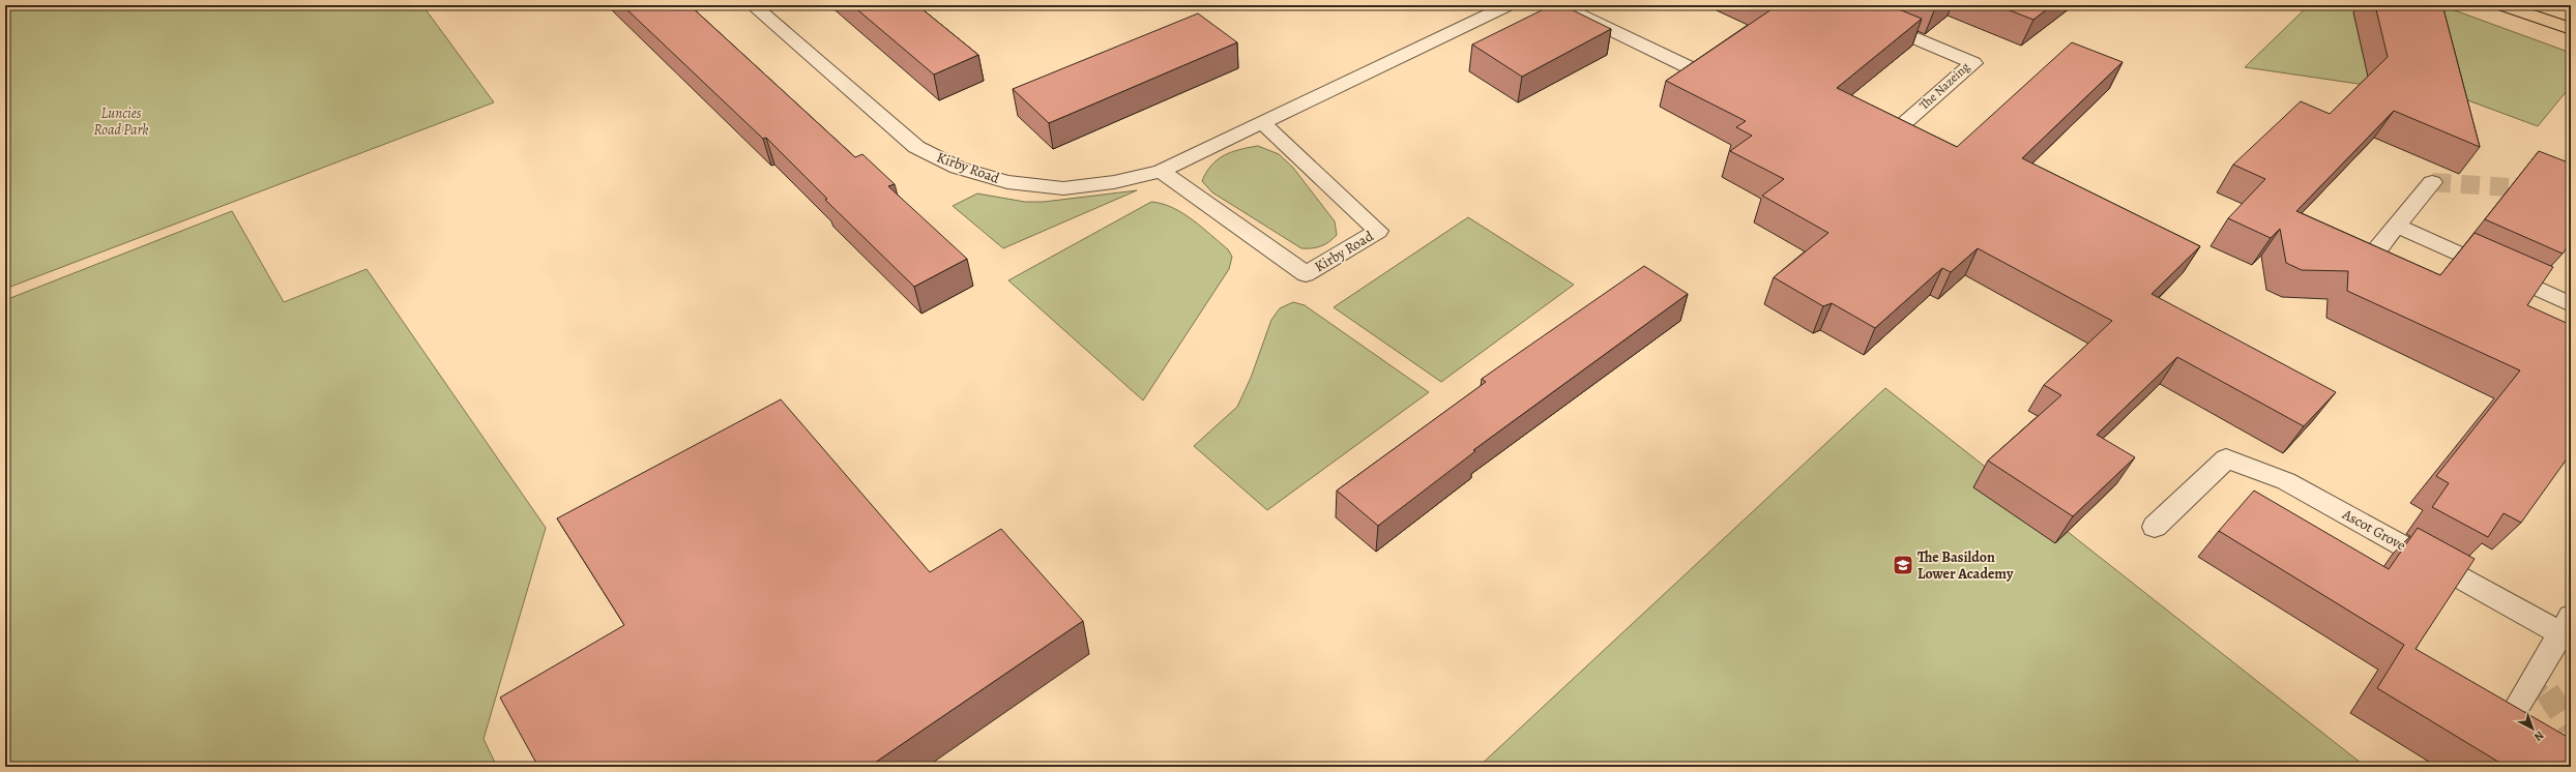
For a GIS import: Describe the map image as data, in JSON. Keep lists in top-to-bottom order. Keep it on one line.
{"streets":{"street":["The Nazeing","Kirby Road","Ascot Grove"]},"parks":["Luncies Road Park"],"places":{"school or university":["The Basildon Lower Academy"]},"north":"bottom right"}
